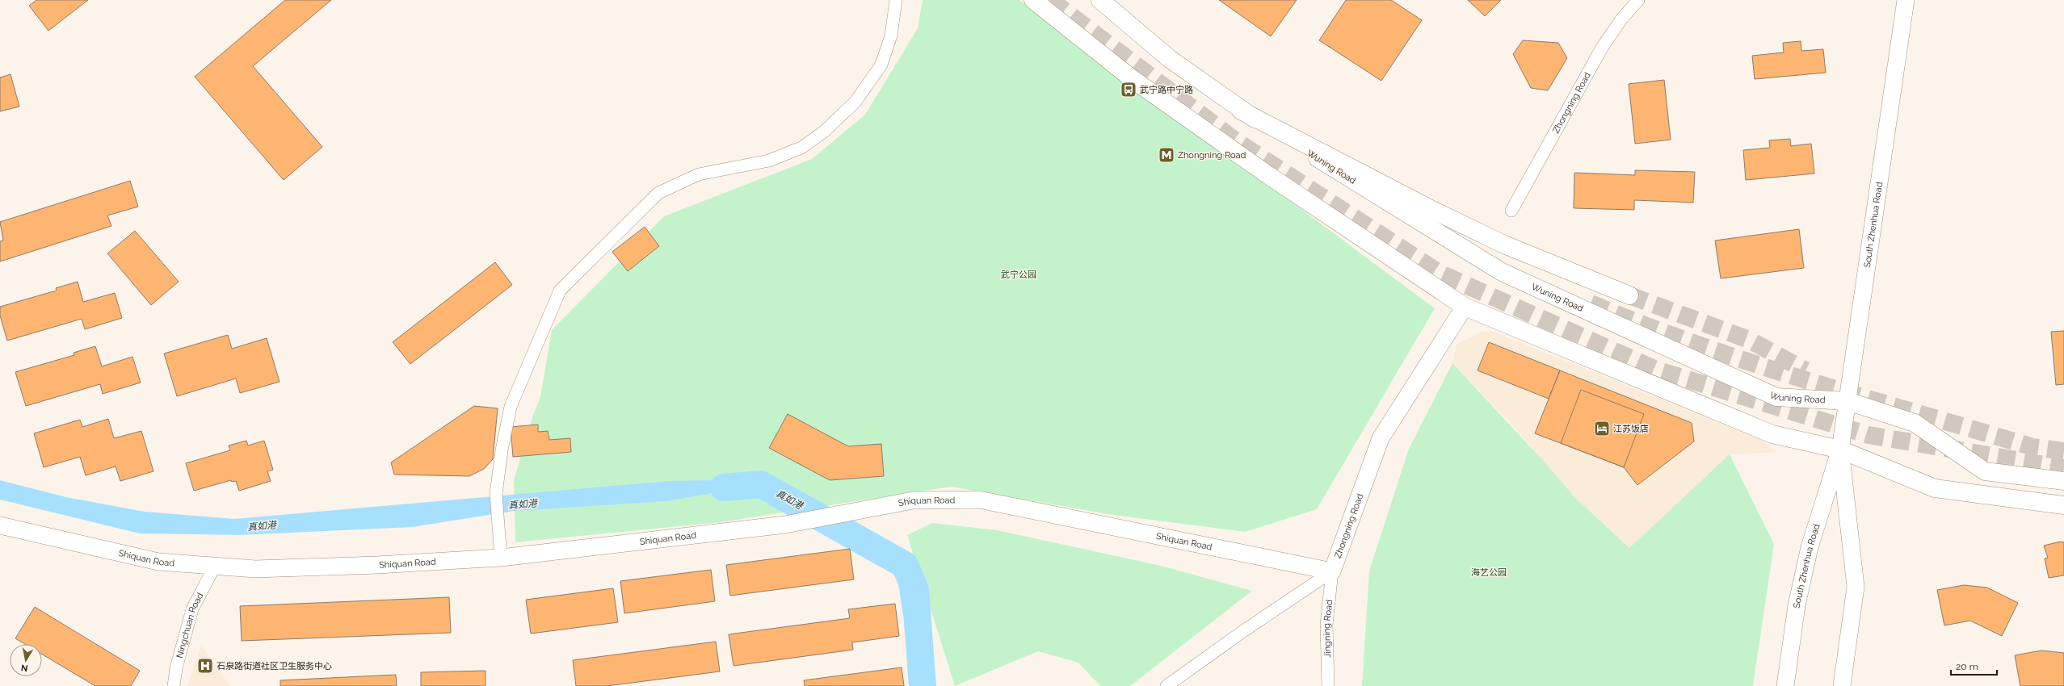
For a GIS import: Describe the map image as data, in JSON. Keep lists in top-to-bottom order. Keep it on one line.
{"streets":{"main road":["Wuning Road"],"street":["Zhongning Road","South Zhenhua Road","Shiquan Road","Ningchuan Road","Jingning Road"]},"crossings":[["Zhongning Road","Shiquan Road"],["Zhongning Road","Jingning Road"],["Wuning Road","South Zhenhua Road"],["Shiquan Road","Ningchuan Road"],["Shiquan Road","Jingning Road"]],"water":["真如港"],"parks":["武宁公园","海艺公园"],"places":{"bus stop":["武宁路中宁路"],"metro station":["Zhongning Road"],"hotel":["江苏饭店"],"hospital":["石泉路街道社区卫生服务中心"]},"scale_bar":"20 m","north":"bottom"}
